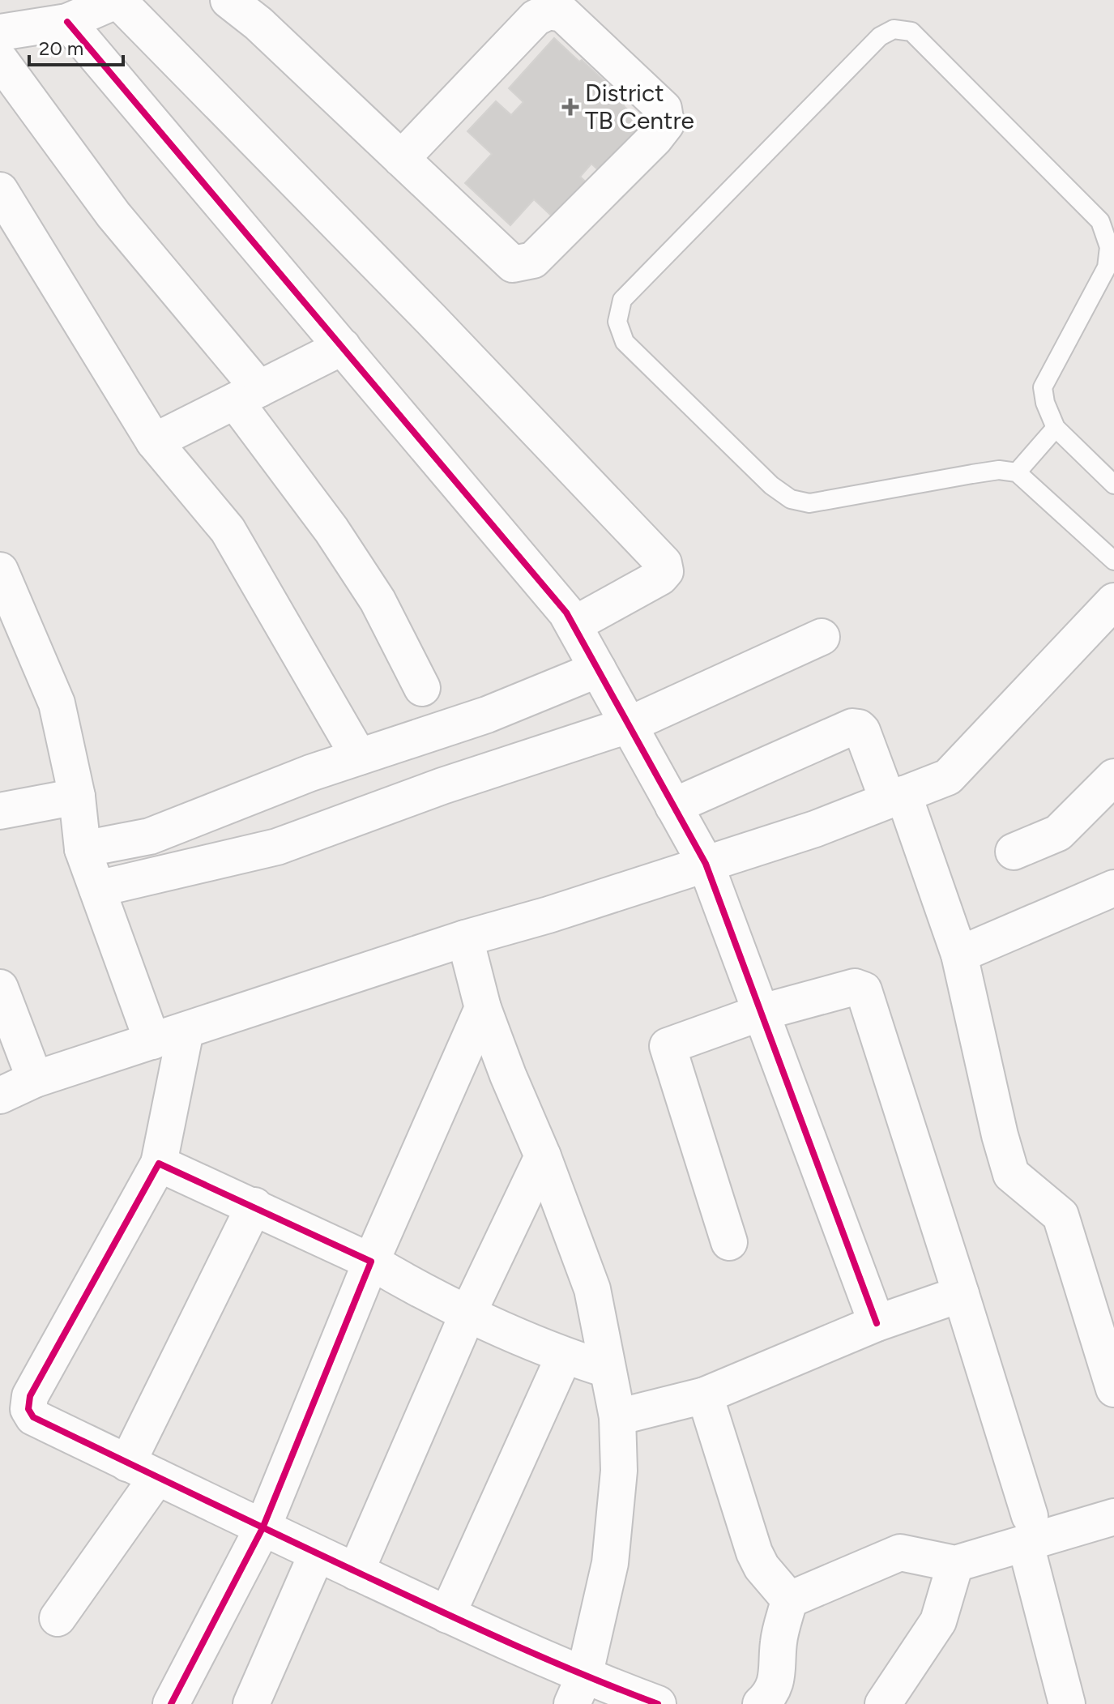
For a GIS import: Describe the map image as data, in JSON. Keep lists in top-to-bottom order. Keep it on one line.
{"places":{"health":["District TB Centre"]},"scale_bar":"20 m"}
